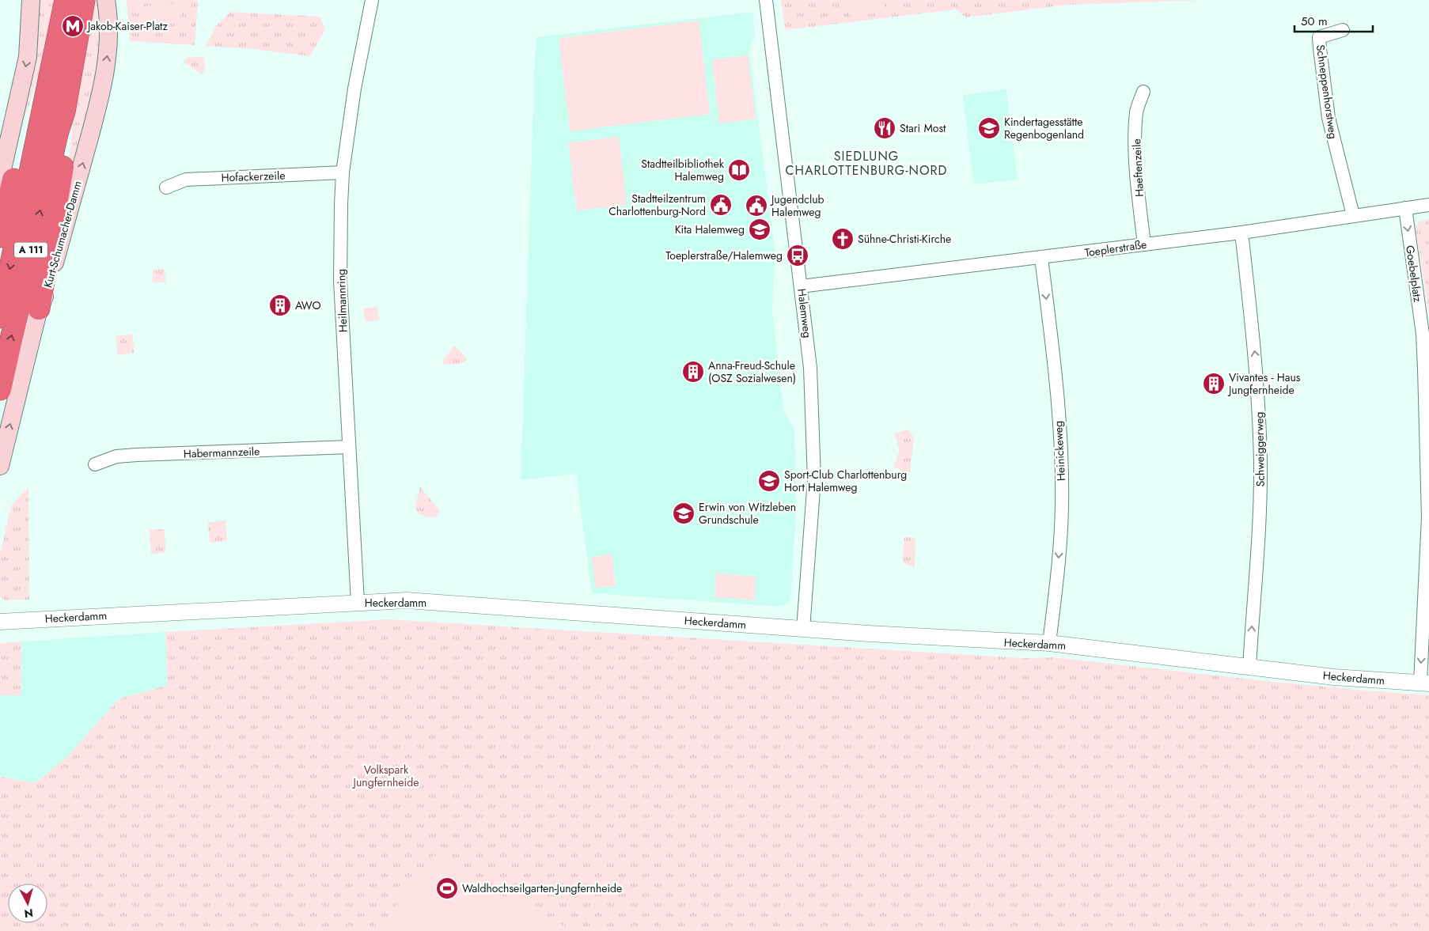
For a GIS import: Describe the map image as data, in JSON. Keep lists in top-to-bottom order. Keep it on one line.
{"streets":{"highway":["A 111"],"main road":["Kurt-Schumacher-Damm"],"street":["Schneppenhorstweg","Haeftenzeile","Hofackerzeile","Toeplerstraße","Goebelplatz","Heilmannring","Halemweg","Schweiggerweg","Heinickeweg","Habermannzeile","Heckerdamm"]},"crossings":[["Schneppenhorstweg","Toeplerstraße"],["Haeftenzeile","Toeplerstraße"],["Hofackerzeile","Heilmannring"],["Toeplerstraße","Goebelplatz"],["Toeplerstraße","Halemweg"],["Toeplerstraße","Schweiggerweg"],["Toeplerstraße","Heinickeweg"],["Goebelplatz","Heckerdamm"],["Heilmannring","Habermannzeile"],["Heilmannring","Heckerdamm"],["Halemweg","Heckerdamm"],["Schweiggerweg","Heckerdamm"],["Heinickeweg","Heckerdamm"]],"one_way":["Goebelplatz","Schweiggerweg","Heinickeweg"],"districts":["SIEDLUNG CHARLOTTENBURG-NORD"],"parks":["Volkspark Jungfernheide"],"places":{"metro station":["Jakob-Kaiser-Platz"],"restaurant":["Stari Most"],"school or university":["Kindertagesstätte Regenbogenland","Kita Halemweg","Sport-Club Charlottenburg Hort Halemweg","Erwin von Witzleben Grundschule"],"library":["Stadtteilbibliothek Halemweg"],"public building":["Stadtteilzentrum Charlottenburg-Nord","Jugendclub Halemweg"],"church":["Sühne-Christi-Kirche"],"bus stop":["Toeplerstraße/Halemweg"],"building":["AWO","Anna-Freud-Schule (OSZ Sozialwesen)","Vivantes - Haus Jungfernheide"],"sports":["Waldhochseilgarten-Jungfernheide"]},"scale_bar":"50 m","north":"bottom"}
